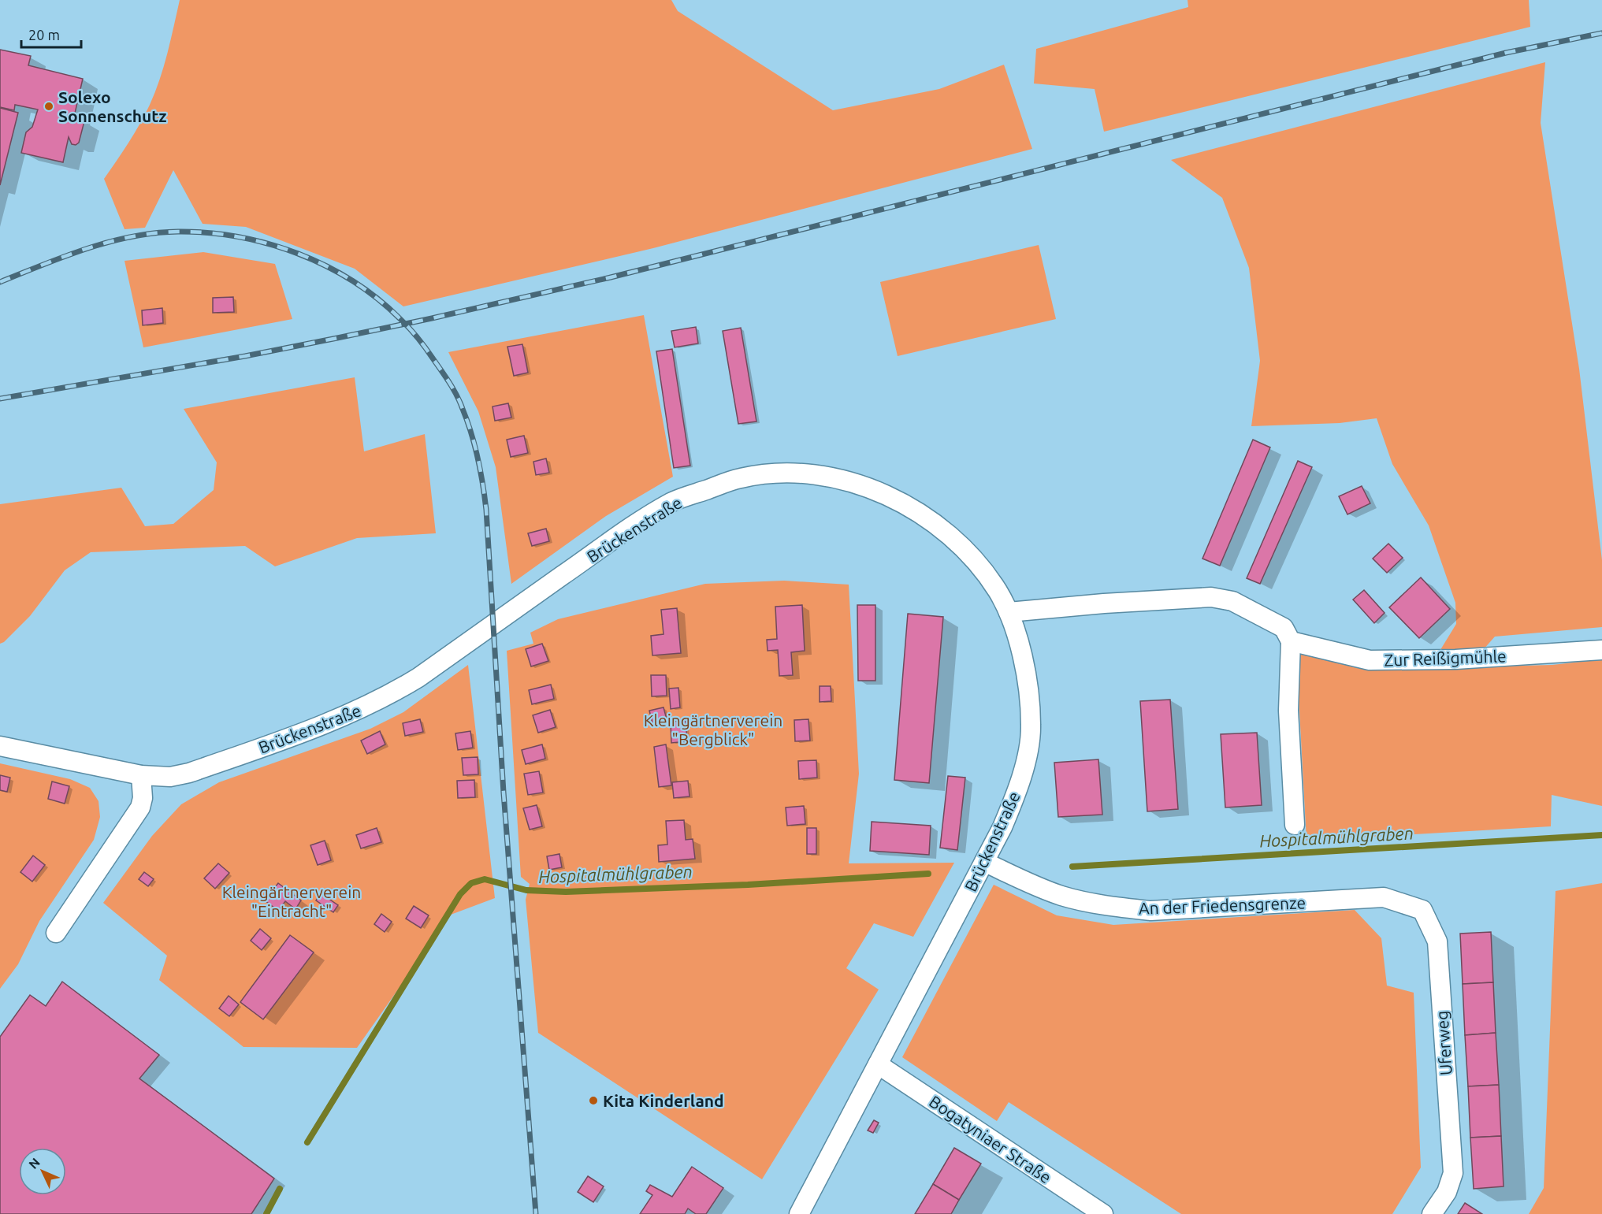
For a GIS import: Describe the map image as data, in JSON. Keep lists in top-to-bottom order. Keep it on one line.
{"streets":{"street":["Brückenstraße","Zur Reißigmühle","An der Friedensgrenze","Uferweg","Bogatyniaer Straße"]},"crossings":[["Brückenstraße","An der Friedensgrenze"],["Brückenstraße","Bogatyniaer Straße"],["An der Friedensgrenze","Uferweg"]],"water":["Hospitalmühlgraben"],"parks":["Kleingärtnerverein \"Bergblick\"","Kleingärtnerverein \"Eintracht\""],"places":["Solexo Sonnenschutz","Kita Kinderland"],"scale_bar":"20 m","north":"top left"}
